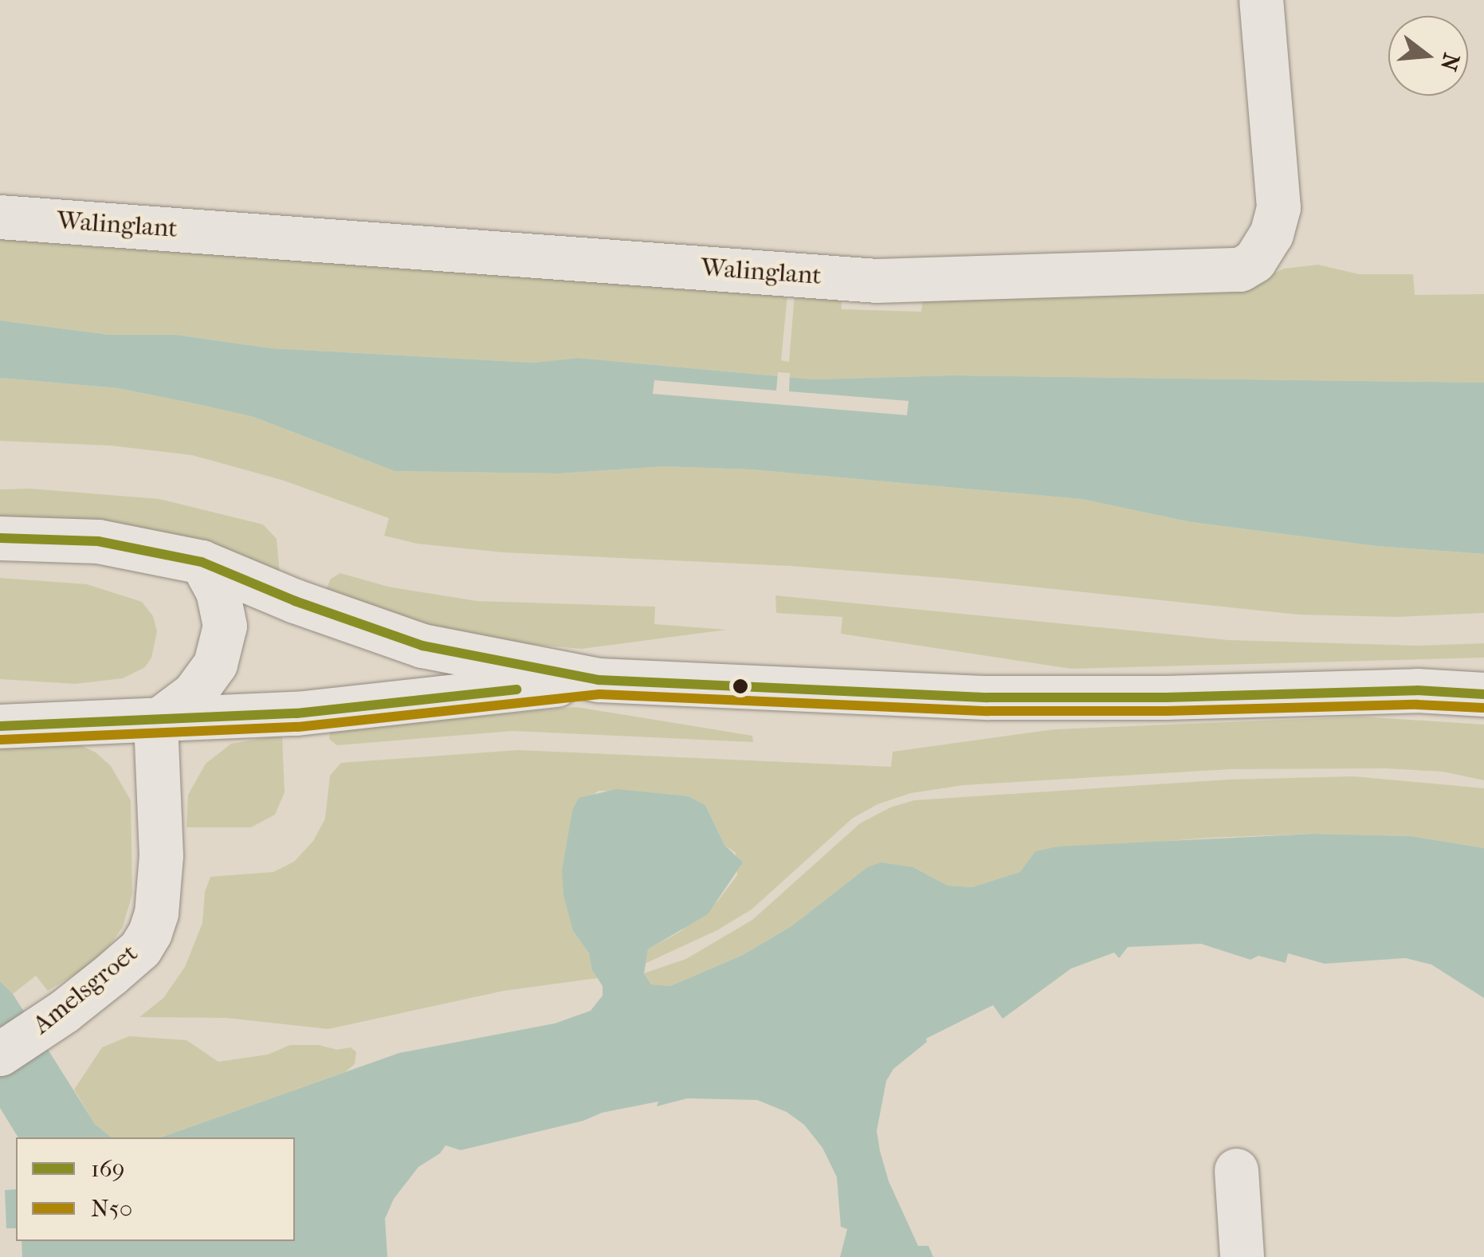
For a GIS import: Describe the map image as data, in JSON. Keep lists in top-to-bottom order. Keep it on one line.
{"streets":{"street":["Walinglant","Amelsgroet"]},"lines":["transit line 169","transit line N50"],"legend":["169","N50"],"north":"right"}
